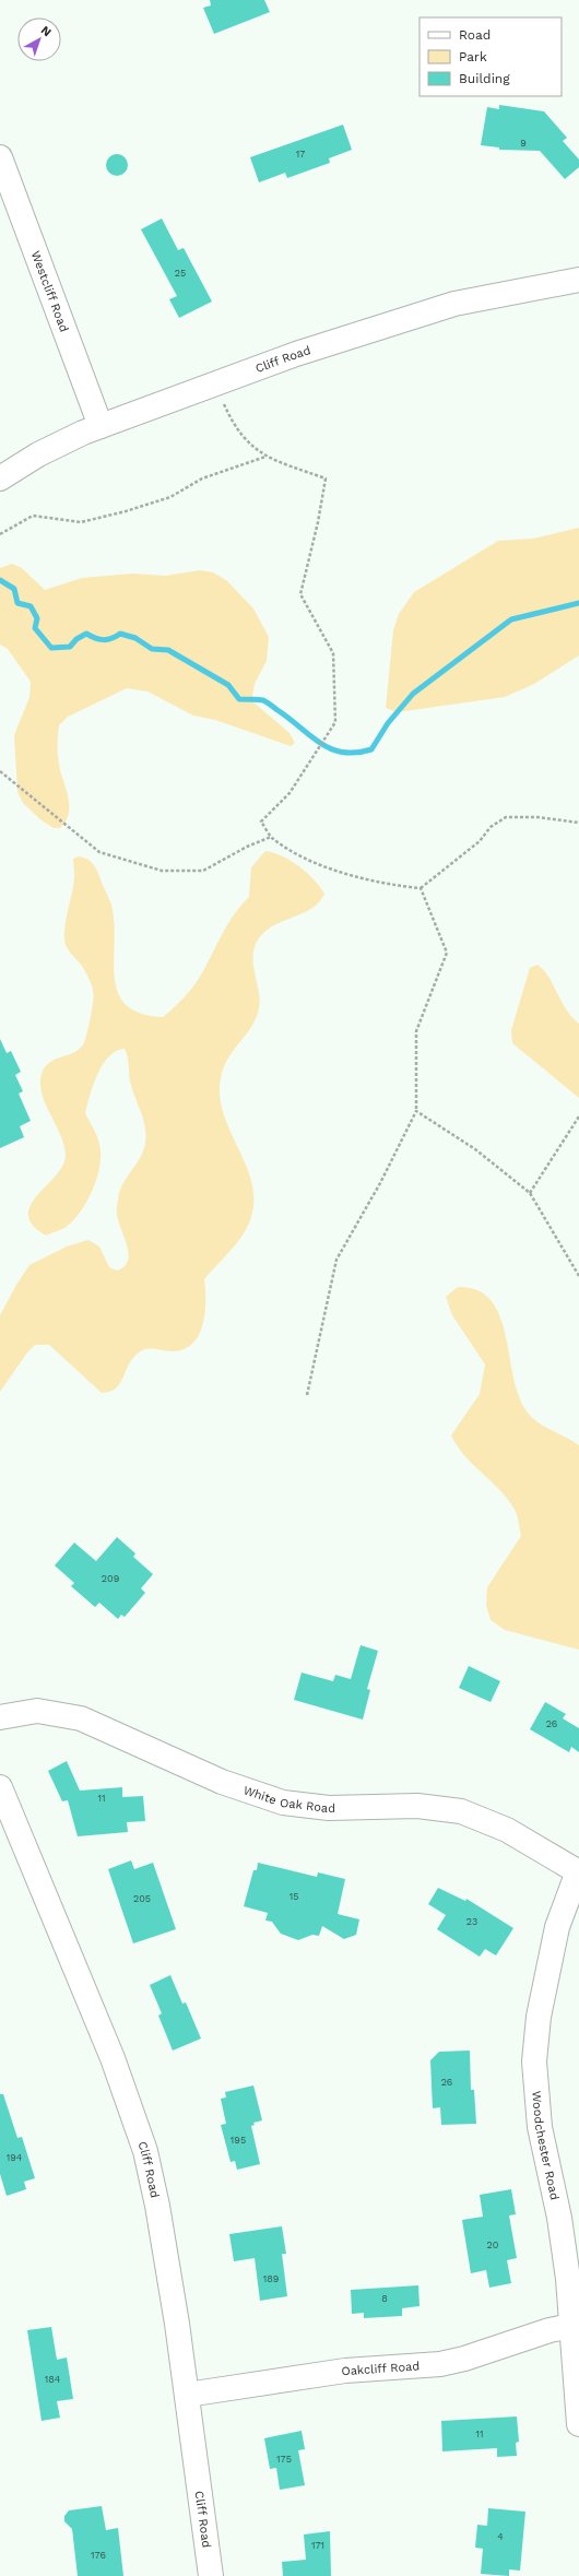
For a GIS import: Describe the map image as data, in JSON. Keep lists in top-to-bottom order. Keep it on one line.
{"streets":{"street":["Westcliff Road","Cliff Road","White Oak Road","Woodchester Road","Oakcliff Road"]},"crossings":[["Westcliff Road","Cliff Road"],["Cliff Road","Oakcliff Road"],["White Oak Road","Woodchester Road"],["Woodchester Road","Oakcliff Road"]],"house_numbers":["9","17","25","209","26","11","15","205","23","26","195","194","20","189","8","184","11","175","4","171","176"],"legend":["Road","Park","Building"],"north":"top right"}
